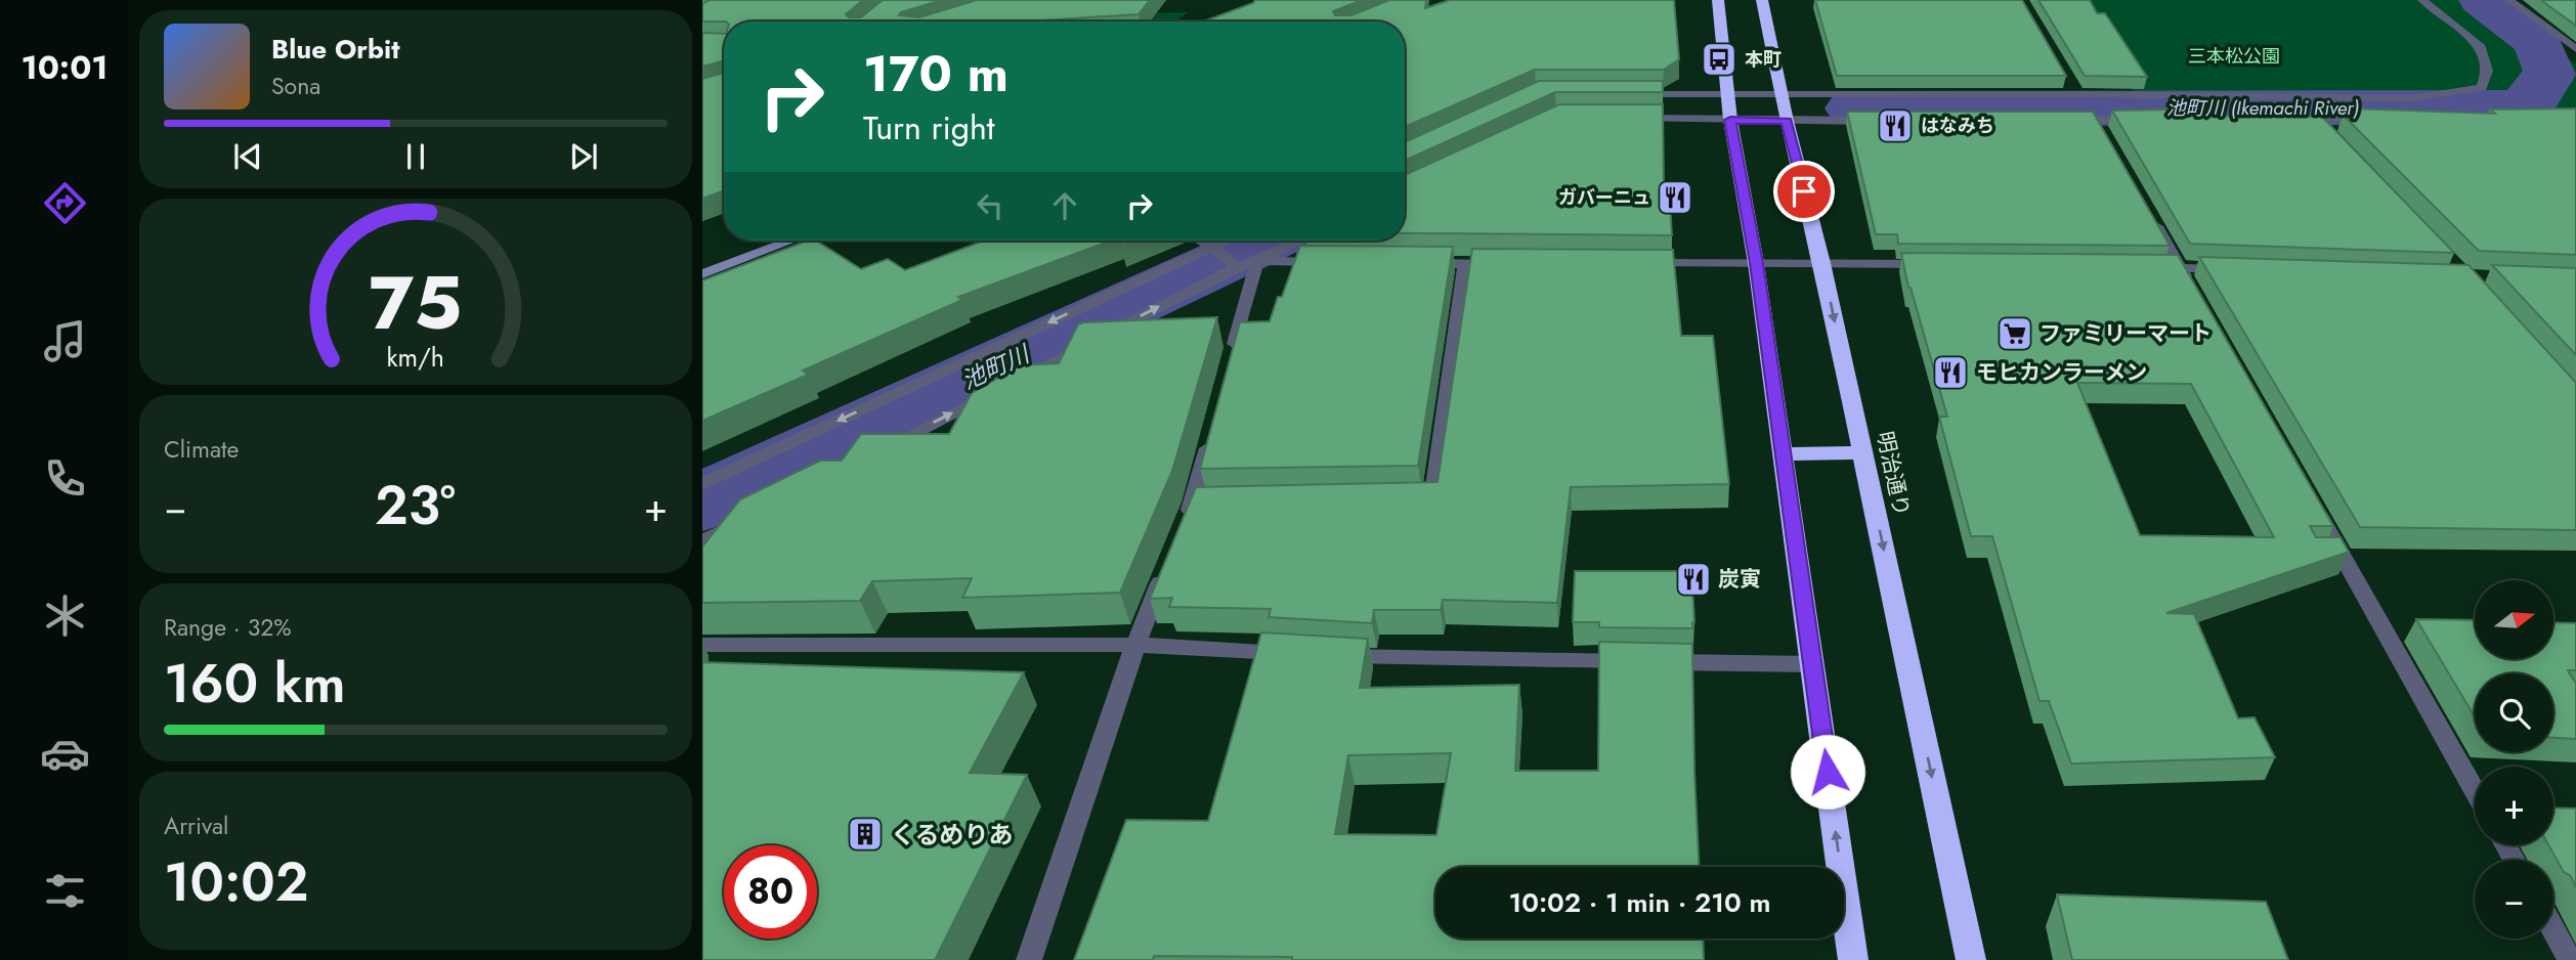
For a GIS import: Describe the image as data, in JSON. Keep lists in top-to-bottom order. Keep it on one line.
{"streets":{"highway":["明治通り"]},"water":["池町川 (Ikemachi River)","池町川"],"parks":["三本松公園"],"places":{"bus stop":["本町"],"restaurant":["はなみち","ガバーニュ","モヒカンラーメン","炭寅"],"supermarket":["ファミリーマート"],"building":["くるめりあ"]},"north":"right","page":{"tabs":"10:01","turn":["170 m","Turn right"],"song":["Blue Orbit","Sona"],"tile":["Climate",["Range · 32%","160 km"],["Arrival","10:02"]],"heat":["−","23°","+"],"map_buttons":["+","−"],"limit":"80","trip":"10:02 · 1 min · 210 m","gauge":["75","km/h"]}}
